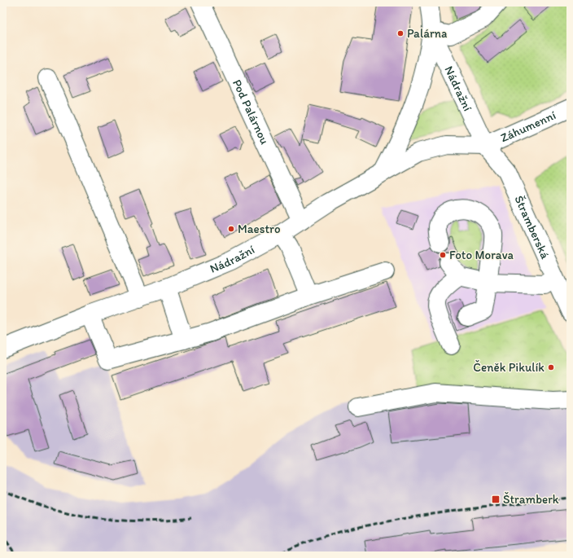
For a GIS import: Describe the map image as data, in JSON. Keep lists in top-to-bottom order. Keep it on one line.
{"streets":{"street":["Nádražní","Pod Palárnou","Záhumenní","Štramberská"]},"crossings":[["Nádražní","Pod Palárnou"],["Nádražní","Záhumenní"],["Nádražní","Štramberská"],["Záhumenní","Štramberská"]],"places":{"other":["Palárna","Maestro","Foto Morava","Čeněk Pikulík"],"transit":["Štramberk"]}}
